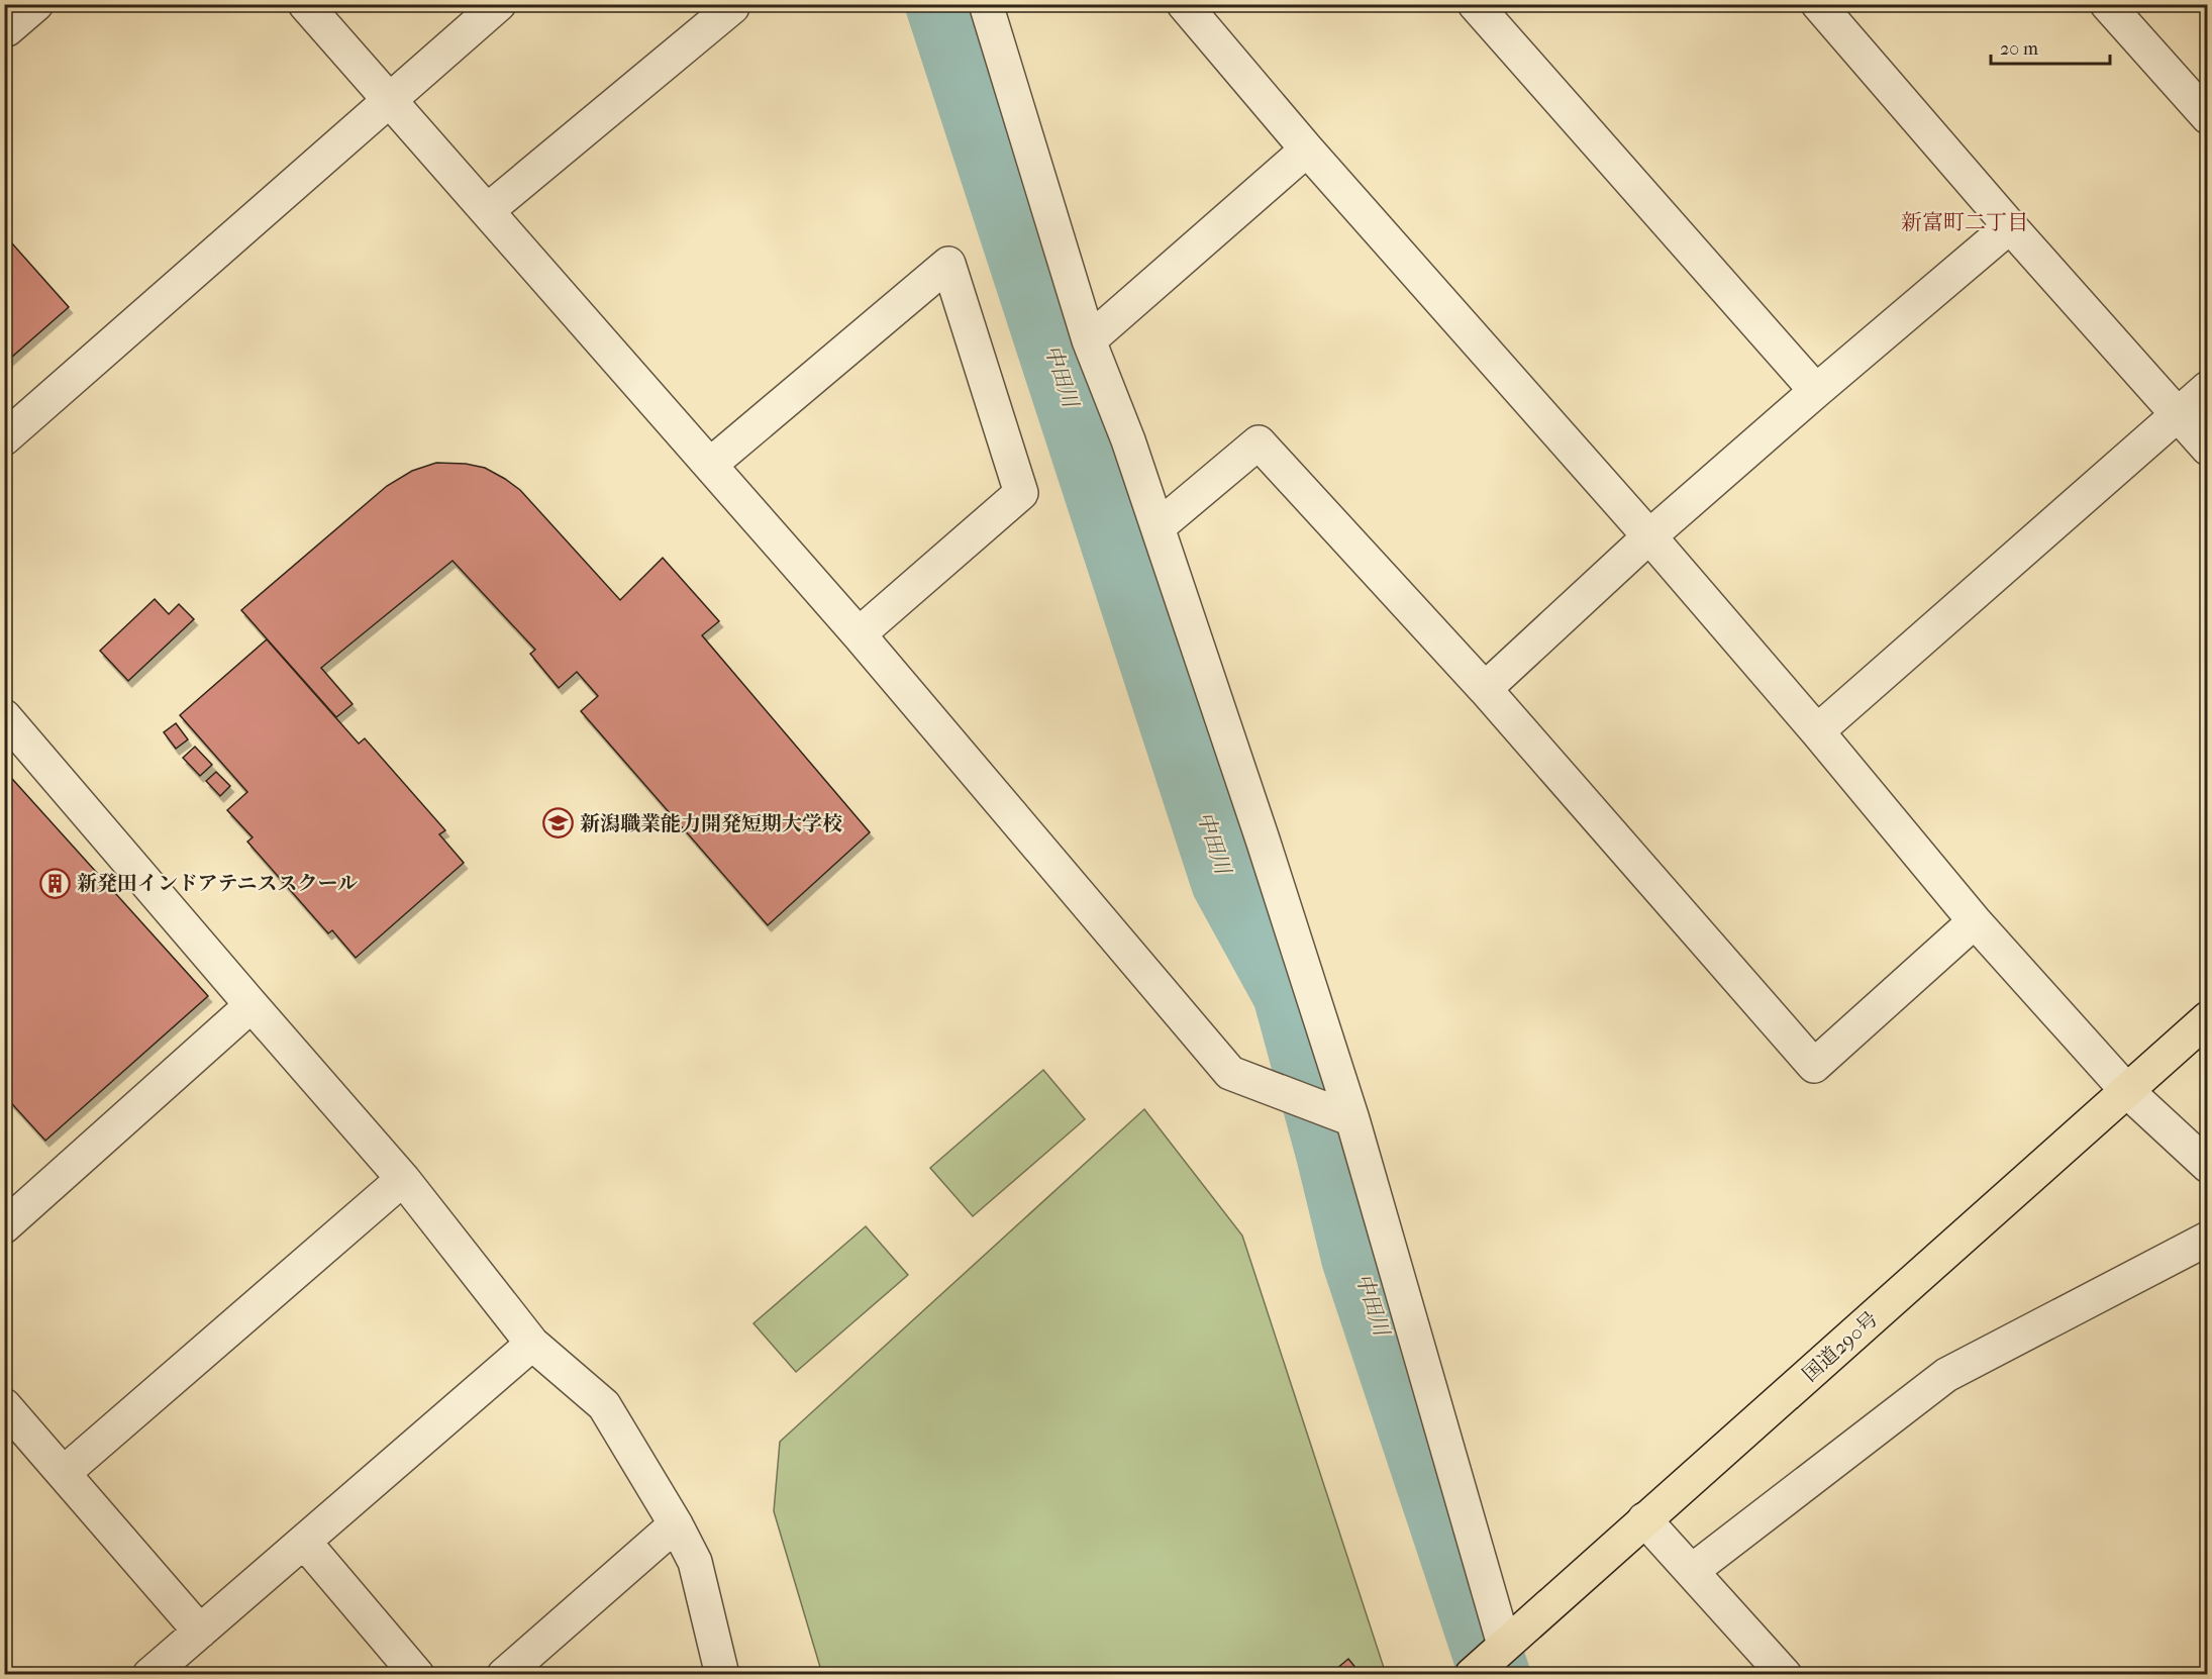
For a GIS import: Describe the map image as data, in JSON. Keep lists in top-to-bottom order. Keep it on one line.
{"streets":{"highway":["国道290号"]},"districts":["新富町二丁目"],"water":["中田川"],"places":{"school or university":["新潟職業能力開発短期大学校"],"building":["新発田インドアテニススクール"]},"scale_bar":"20 m"}
